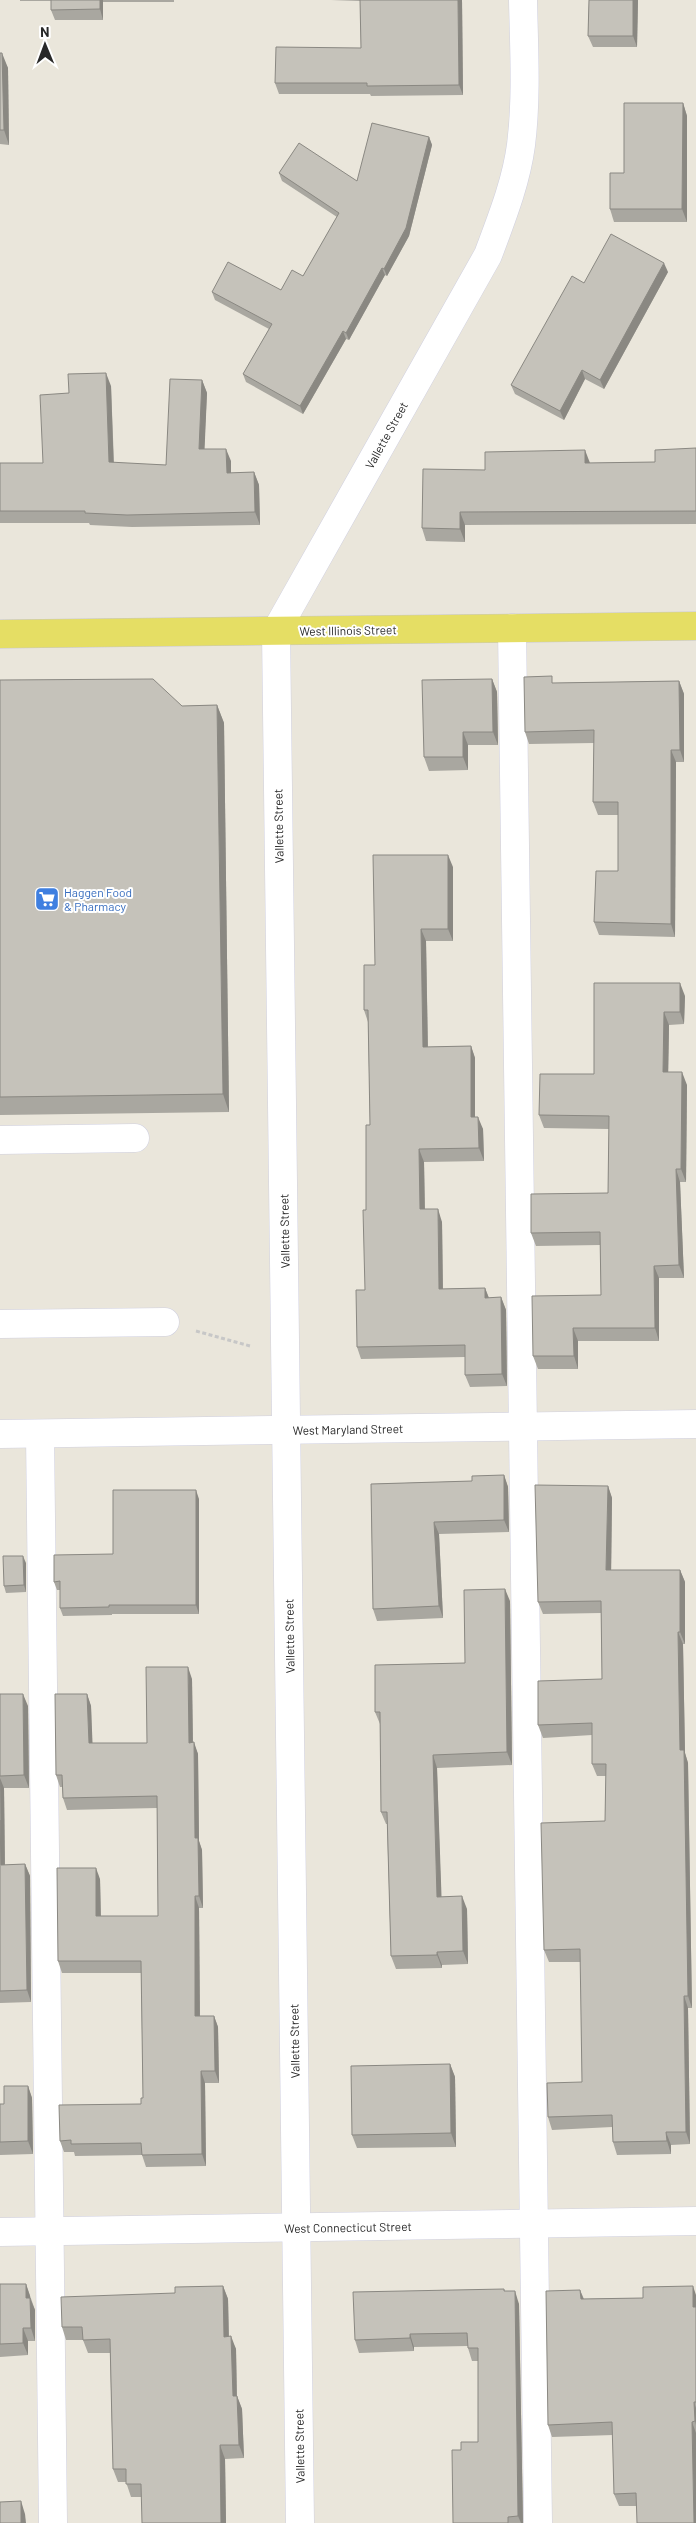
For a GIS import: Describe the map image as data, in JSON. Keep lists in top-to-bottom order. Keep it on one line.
{"streets":{"main road":["West Illinois Street"],"street":["Vallette Street","West Maryland Street","West Connecticut Street"]},"crossings":[["Vallette Street","West Illinois Street"],["Vallette Street","West Maryland Street"],["Vallette Street","West Connecticut Street"]],"places":{"supermarket":["Haggen Food & Pharmacy"]},"north":"top"}
